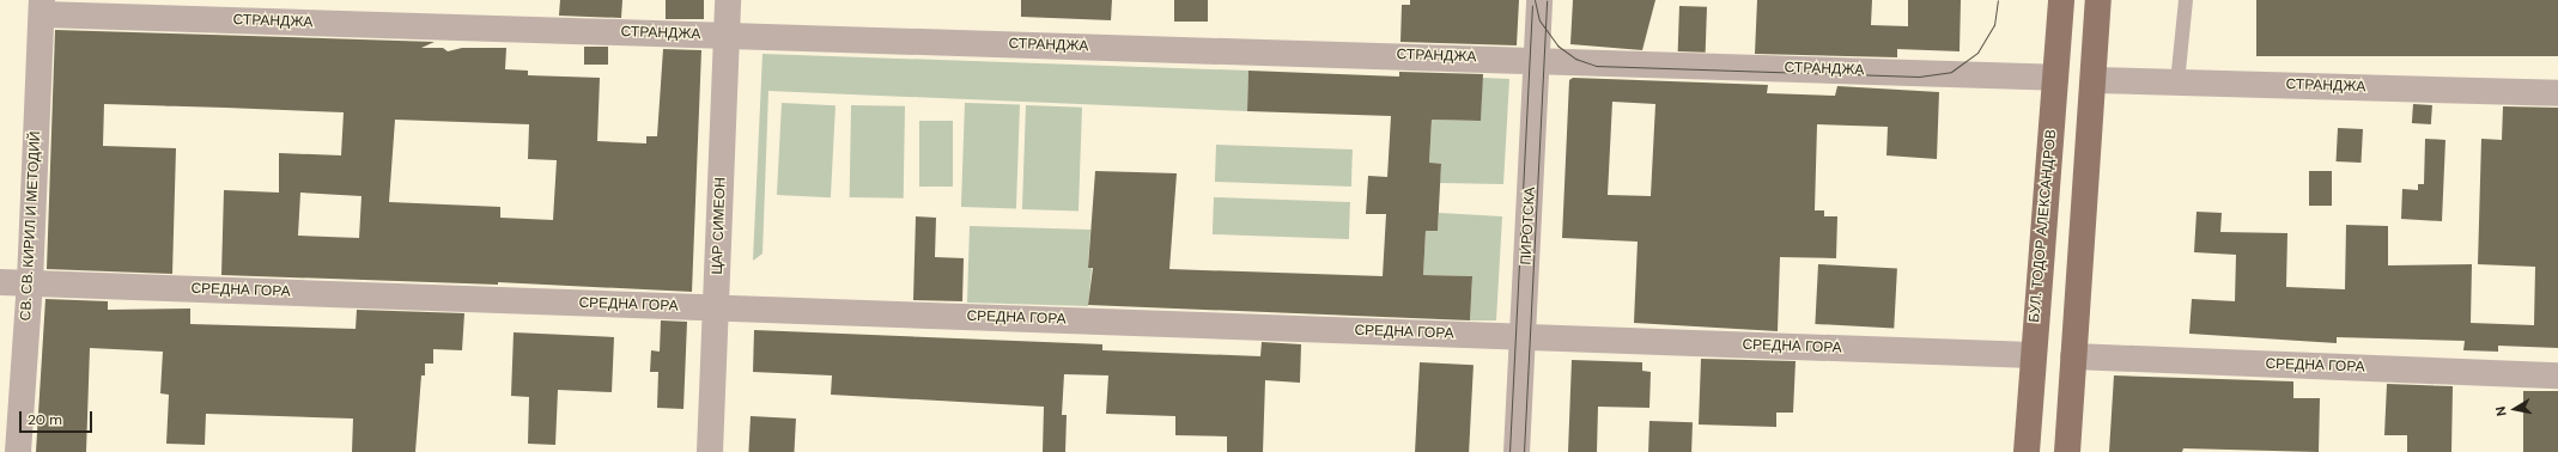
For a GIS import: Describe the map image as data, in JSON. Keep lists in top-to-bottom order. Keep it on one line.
{"streets":{"main road":["БУЛ. ТОДОР АЛЕКСАНДРОВ"],"street":["СТРАНДЖА","СВ. СВ. КИРИЛ И МЕТОДИЙ","ЦАР СИМЕОН","ПИРОТСКА","СРЕДНА ГОРА"]},"crossings":[["СТРАНДЖА","СВ. СВ. КИРИЛ И МЕТОДИЙ"],["СТРАНДЖА","ЦАР СИМЕОН"],["СТРАНДЖА","ПИРОТСКА"],["СТРАНДЖА","БУЛ. ТОДОР АЛЕКСАНДРОВ"],["СВ. СВ. КИРИЛ И МЕТОДИЙ","СРЕДНА ГОРА"],["ЦАР СИМЕОН","СРЕДНА ГОРА"],["ПИРОТСКА","СРЕДНА ГОРА"],["БУЛ. ТОДОР АЛЕКСАНДРОВ","СРЕДНА ГОРА"]],"scale_bar":"20 m","north":"left"}
